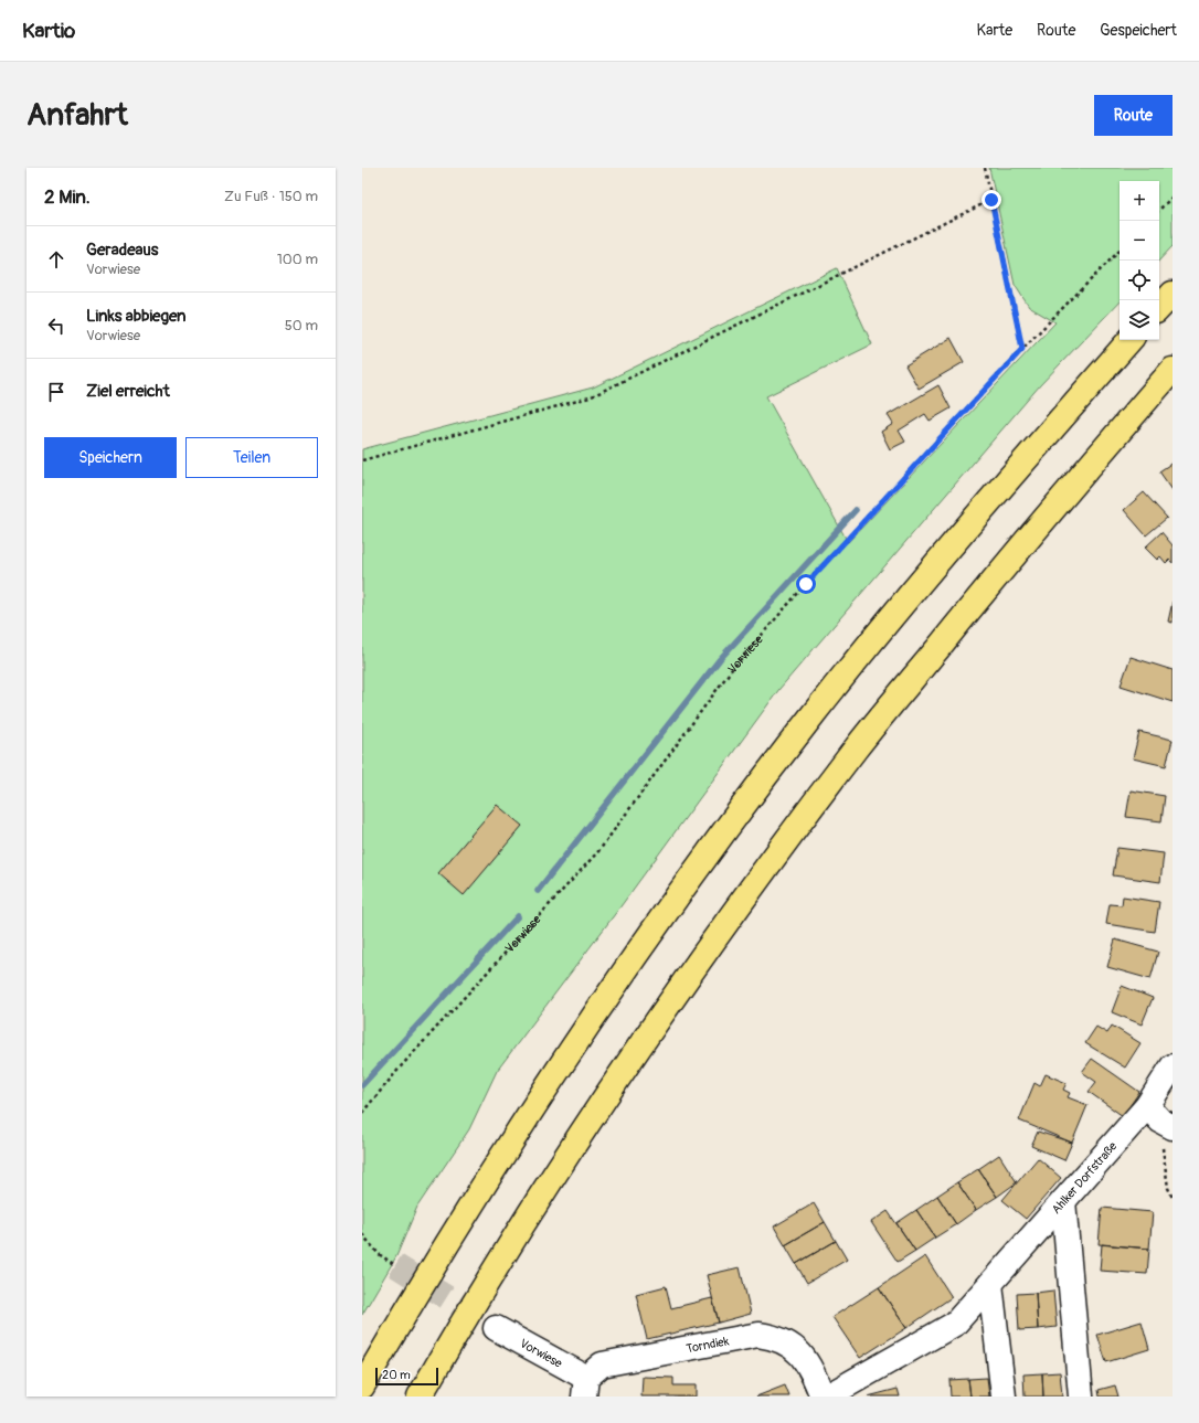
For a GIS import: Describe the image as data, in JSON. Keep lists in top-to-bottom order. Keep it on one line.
{"streets":{"street":["Vorwiese","Ahlker Dorfstraße","Torndiek"]},"crossings":[["Vorwiese","Torndiek"]],"scale_bar":"20 m","page":{"header":"Kartio","nav":["Karte","Route","Gespeichert"],"buttons":["Route",["Speichern","Teilen"]],"title":"Anfahrt","heading":["2 Min.","Zu Fuß · 150 m"],"map_buttons":["+","−"],"list":[["Geradeaus","Vorwiese","100 m"],["Links abbiegen","Vorwiese","50 m"],"Ziel erreicht"],"scale":"20 m"}}
